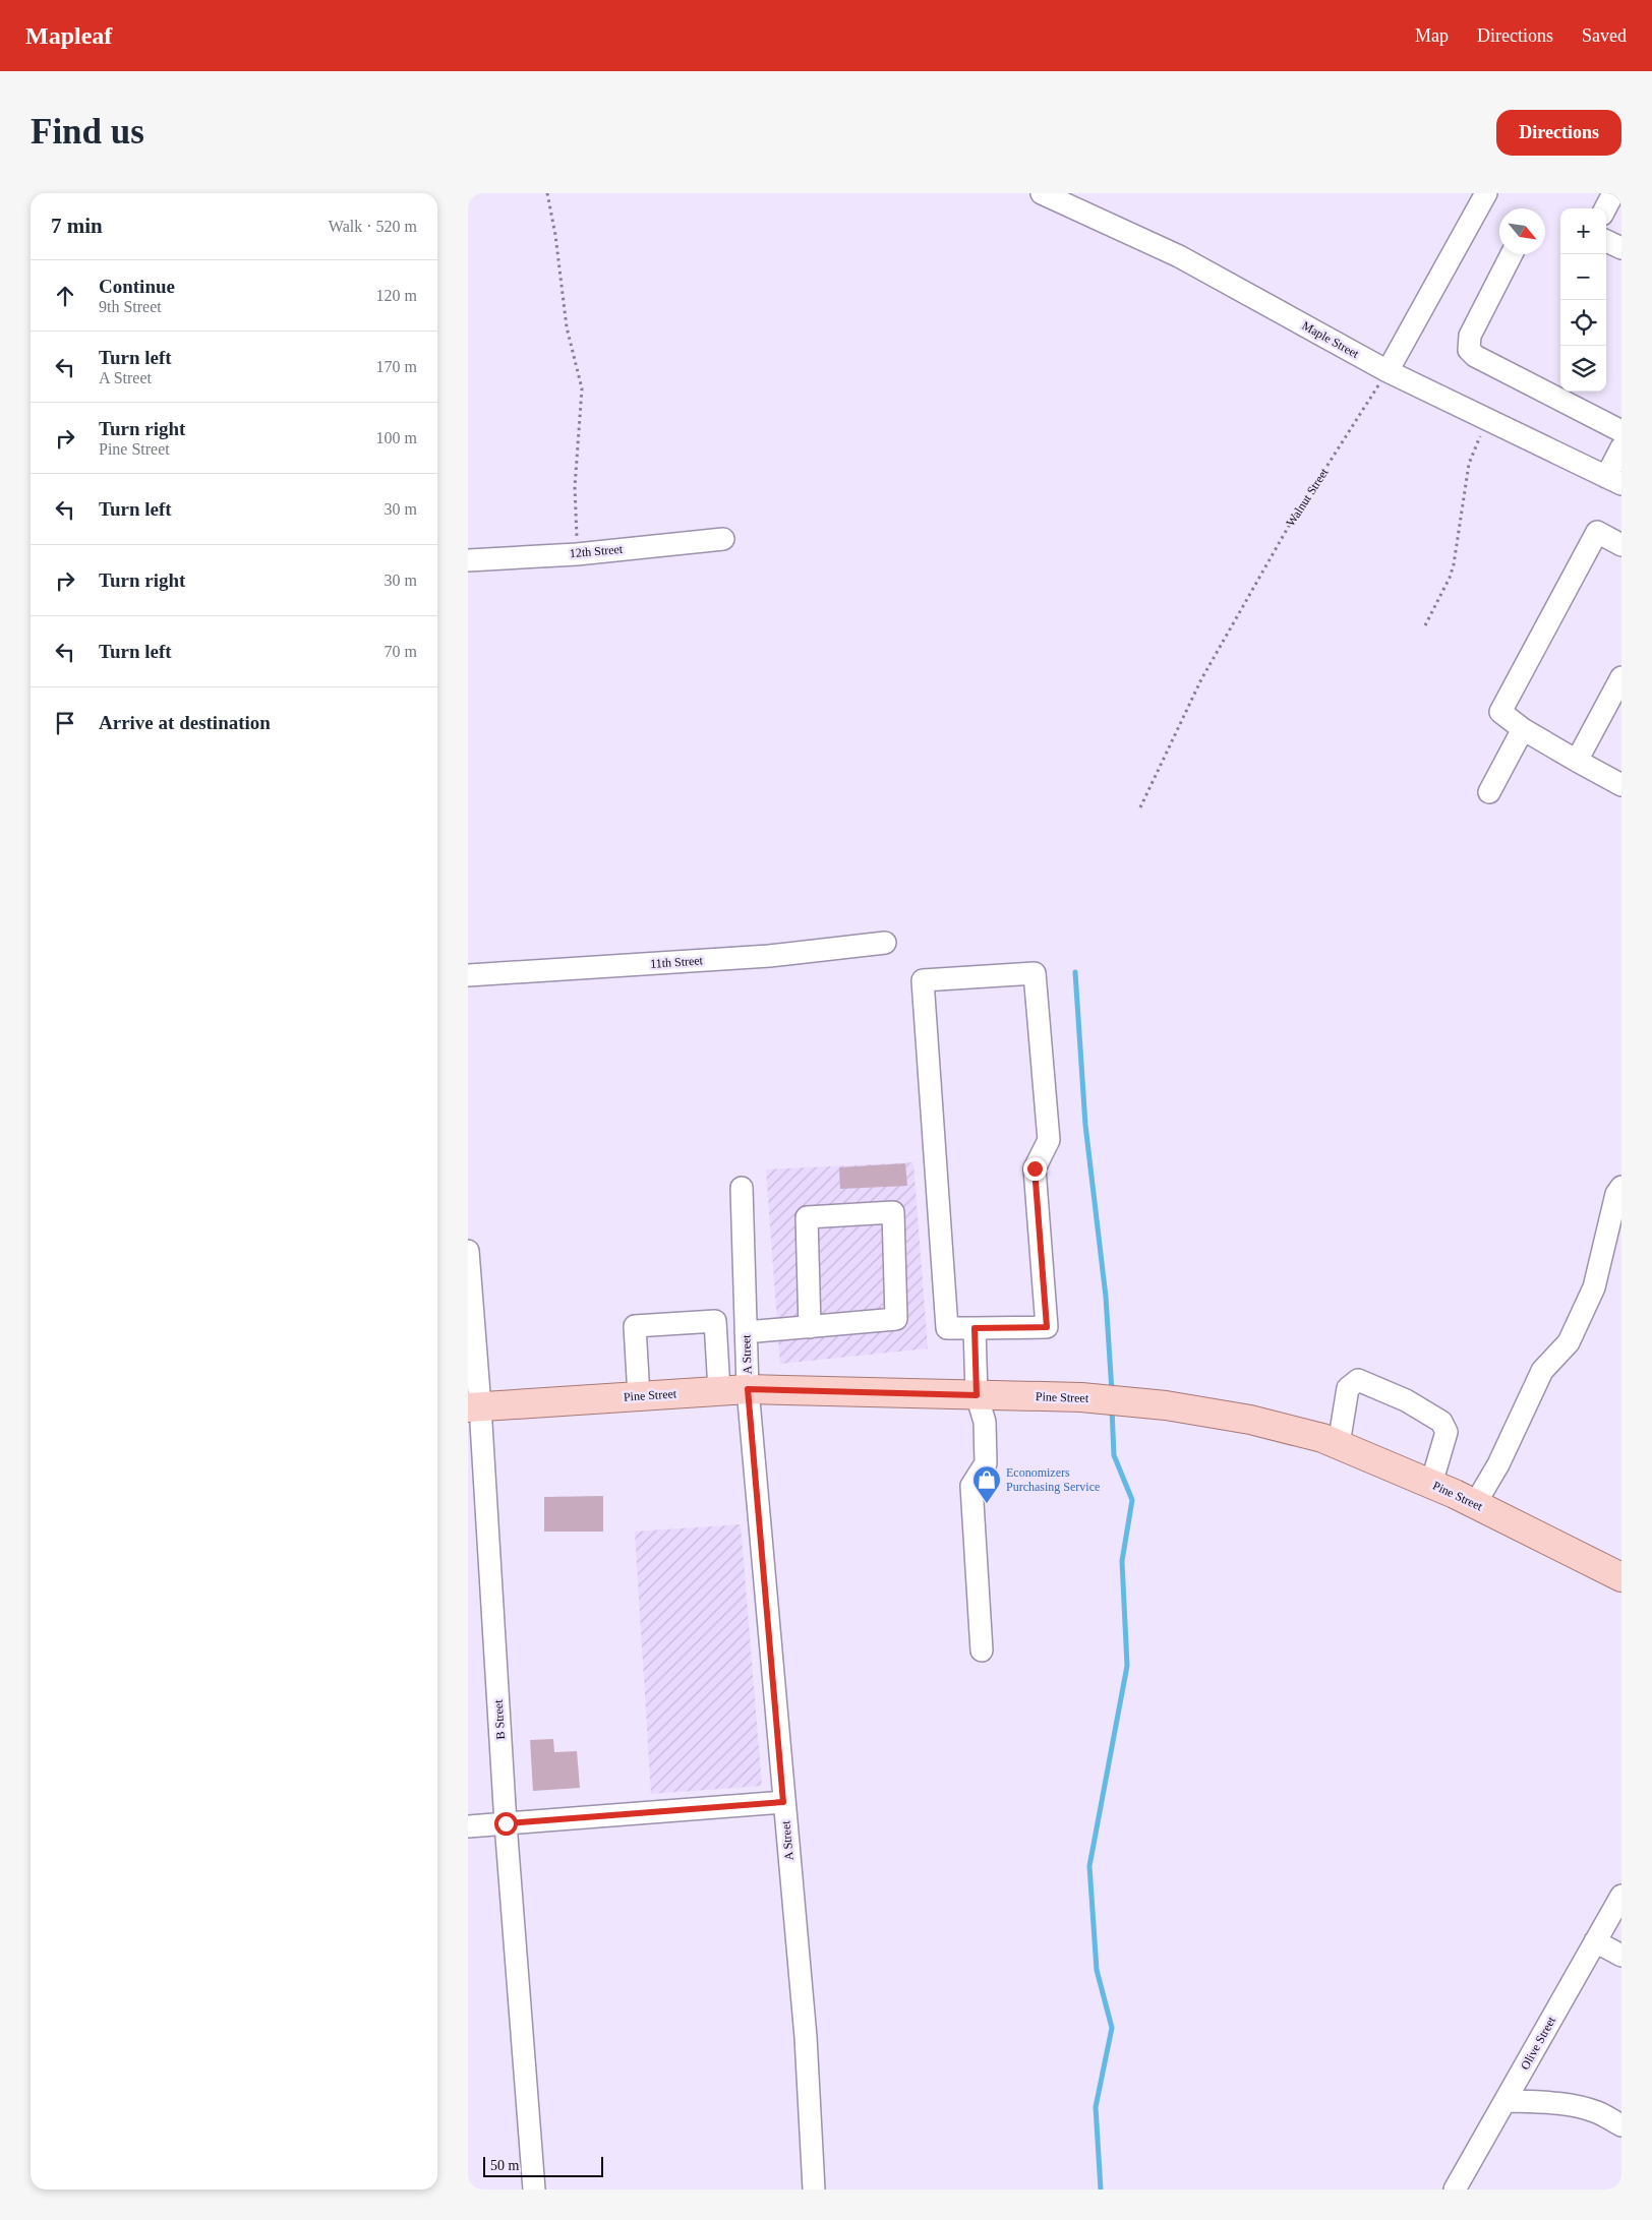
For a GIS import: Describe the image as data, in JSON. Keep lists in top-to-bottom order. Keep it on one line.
{"streets":{"main road":["Pine Street"],"street":["Maple Street","12th Street","11th Street","A Street","B Street","Olive Street"],"path":["Walnut Street"]},"crossings":[["Maple Street","Walnut Street"],["A Street","Pine Street"],["Pine Street","B Street"]],"places":{"shop":["Economizers Purchasing Service"]},"scale_bar":"50 m","north":"bottom right","page":{"header":"Mapleaf","nav":["Map","Directions","Saved"],"buttons":"Directions","title":"Find us","heading":["7 min","Walk · 520 m"],"map_buttons":["+","−"],"list":[["Continue","9th Street","120 m"],["Turn left","A Street","170 m"],["Turn right","Pine Street","100 m"],["Turn left","30 m"],["Turn right","30 m"],["Turn left","70 m"],"Arrive at destination"],"scale":"50 m"}}
